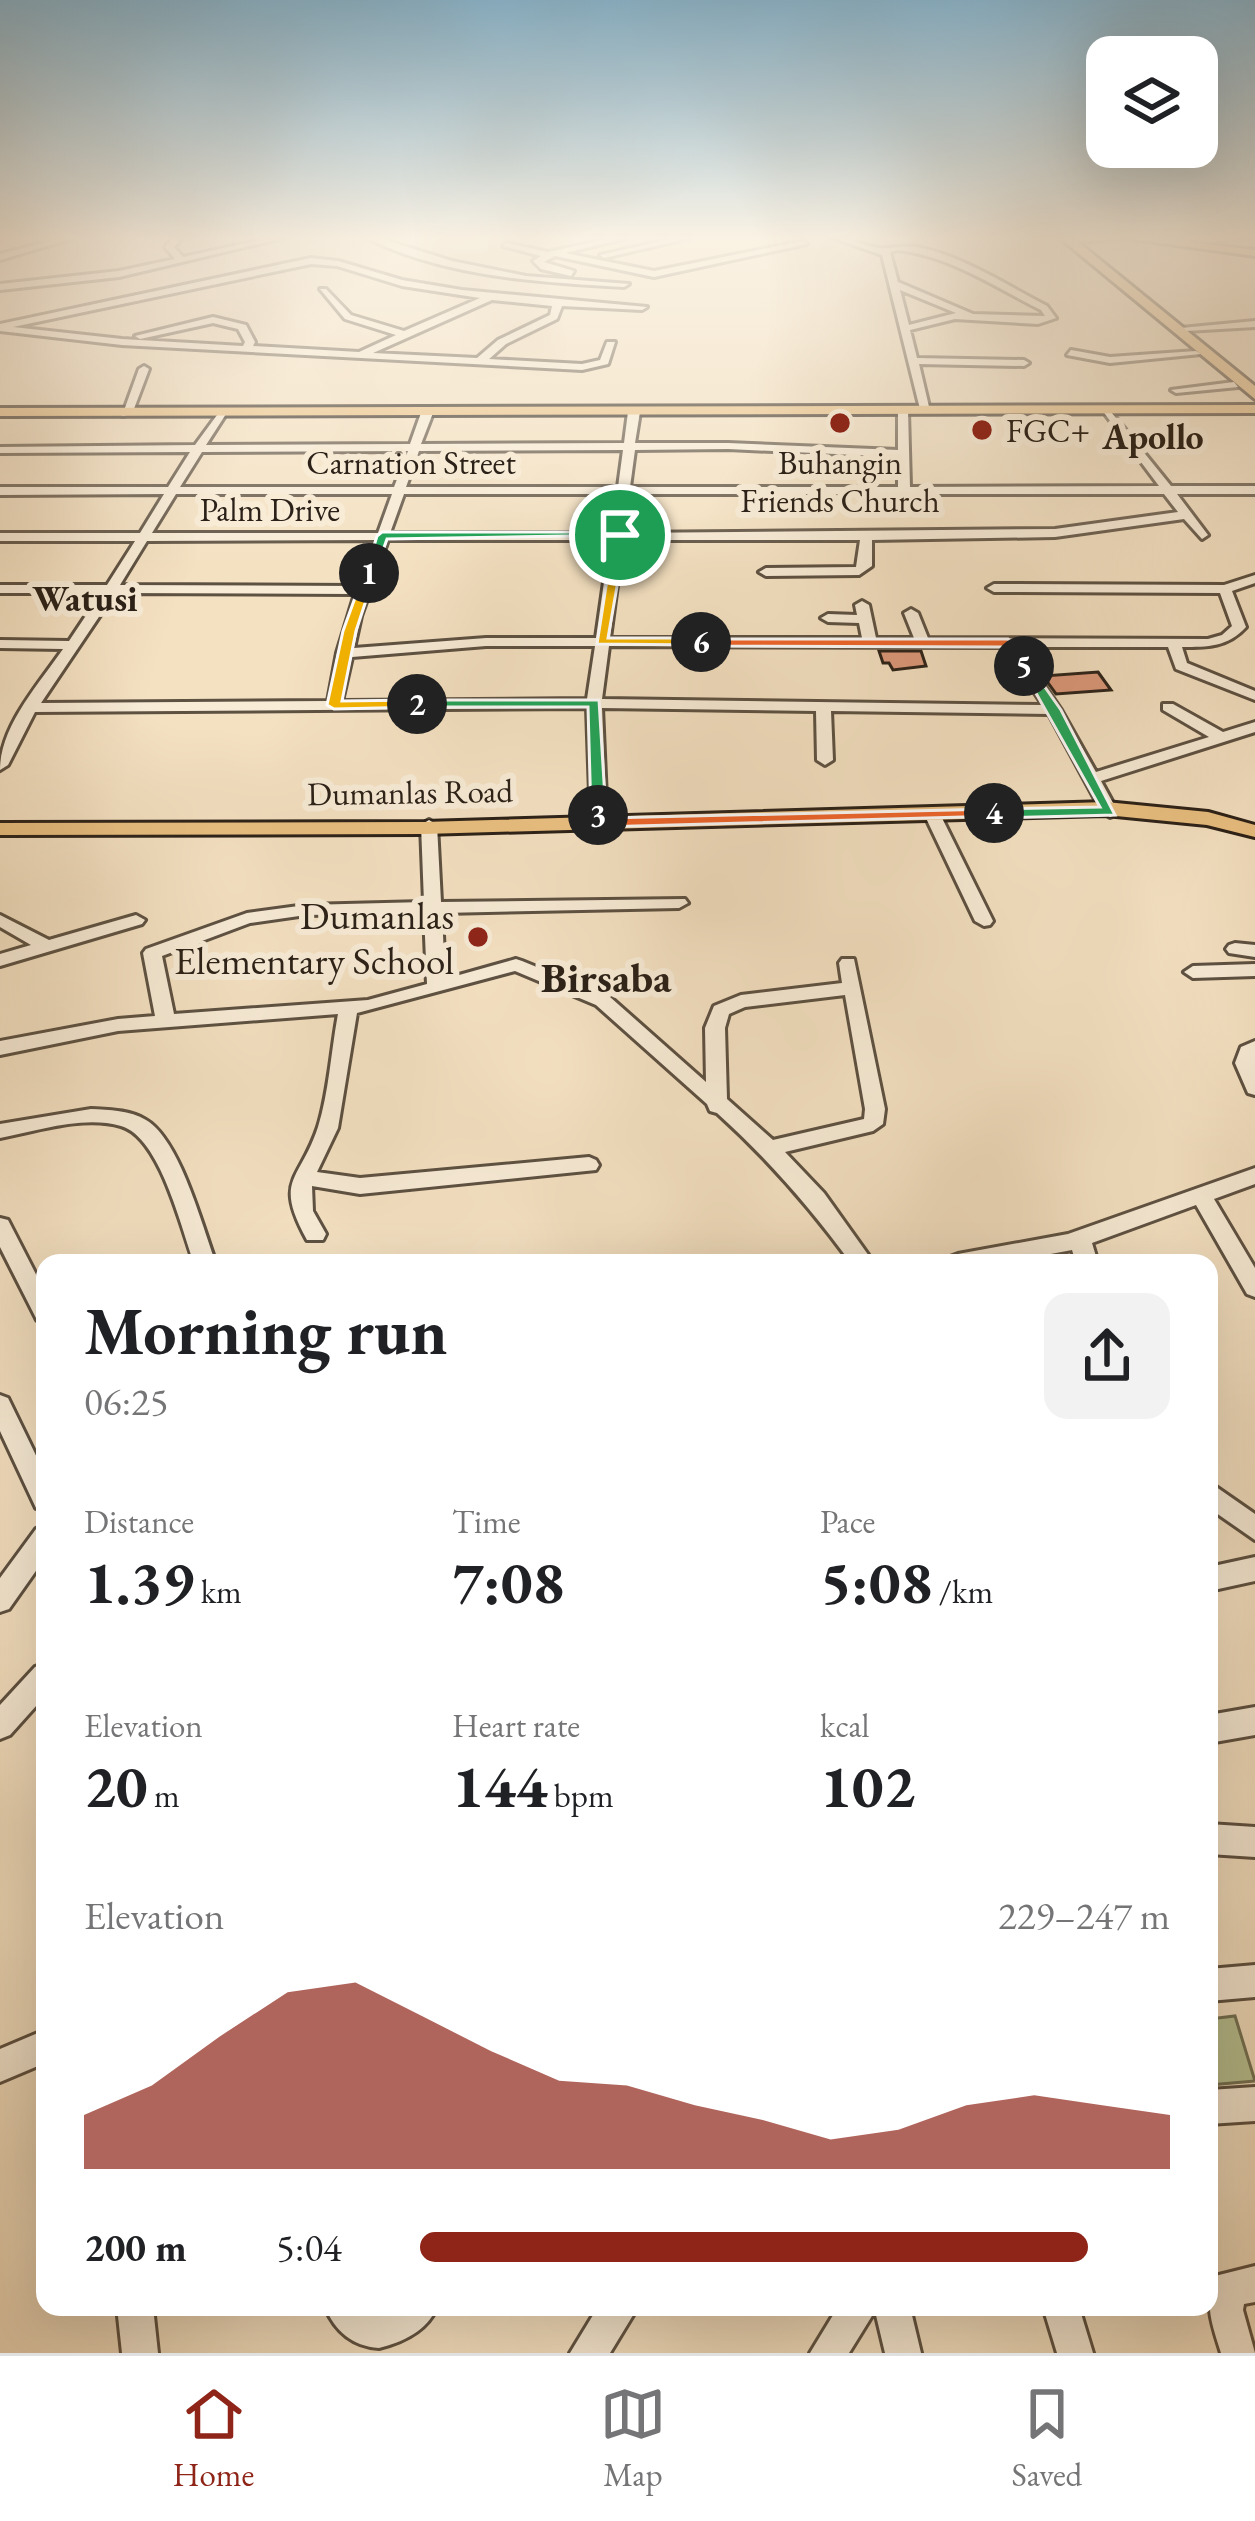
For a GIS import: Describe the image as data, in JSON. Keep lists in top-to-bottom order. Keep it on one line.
{"streets":{"main road":["Dumanlas Road"],"street":["Carnation Street","Palm Drive"]},"districts":["Apollo","Watusi","Birsaba"],"places":["Buhangin Friends Church","FGC+","Dumanlas Elementary School"],"page":{"pins":["1","6","5","2","4","3"],"heading":["Morning run","06:25"],"stats":[["Distance","1.39 km"],["Time","7:08"],["Pace","5:08 /km"],["Elevation","20 m"],["Heart rate","144 bpm"],["kcal","102"]],"chart":["Elevation","229–247 m"],"list":[{"name":"200 m","note":"5:04"}],"tabs":["Home","Map","Saved"]}}
